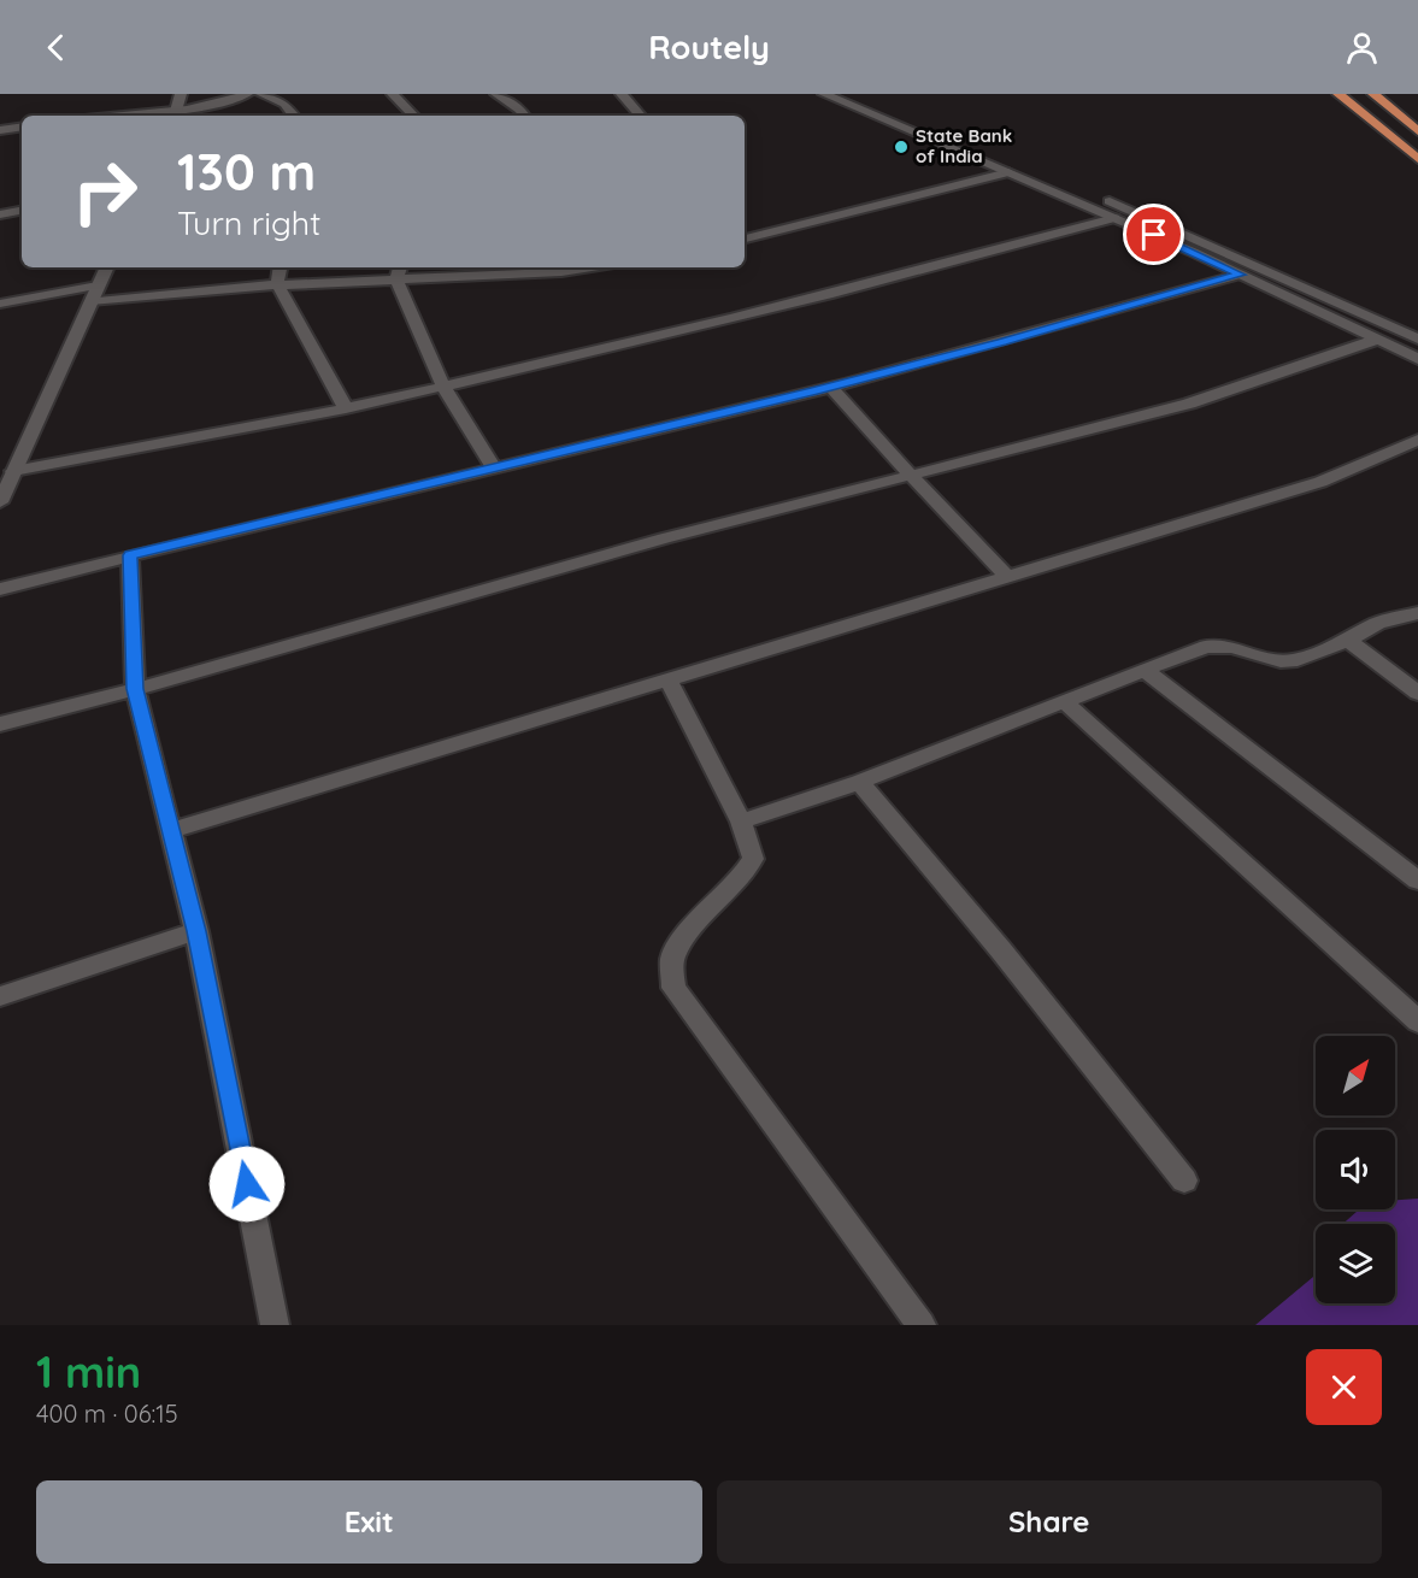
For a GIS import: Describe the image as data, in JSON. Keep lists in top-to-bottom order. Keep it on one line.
{"places":["State Bank of India"],"north":"top right","page":{"header":"Routely","turn":["130 m","Turn right"],"heading":["1 min","400 m · 06:15"],"buttons":["Exit","Share"]}}
